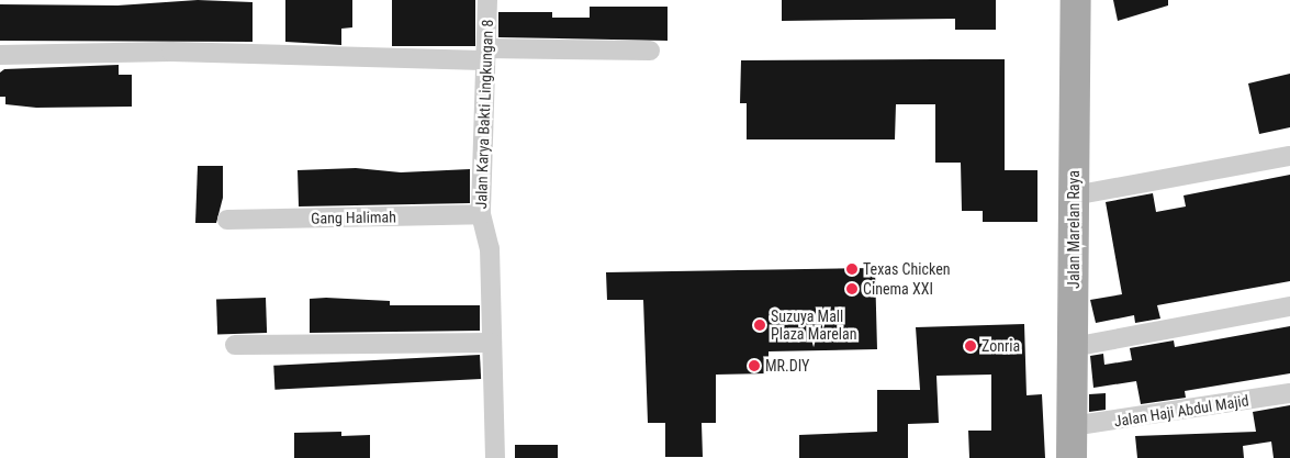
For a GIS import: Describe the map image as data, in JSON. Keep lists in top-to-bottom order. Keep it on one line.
{"streets":{"main road":["Jalan Marelan Raya"],"street":["Jalan Karya Bakti Lingkungan 8","Gang Halimah","Jalan Haji Abdul Majid"]},"crossings":[["Jalan Karya Bakti Lingkungan 8","Gang Halimah"],["Jalan Marelan Raya","Jalan Haji Abdul Majid"]],"places":["Texas Chicken","Cinema XXI","Suzuya Mall Plaza Marelan","Zonria","MR.DIY"]}
